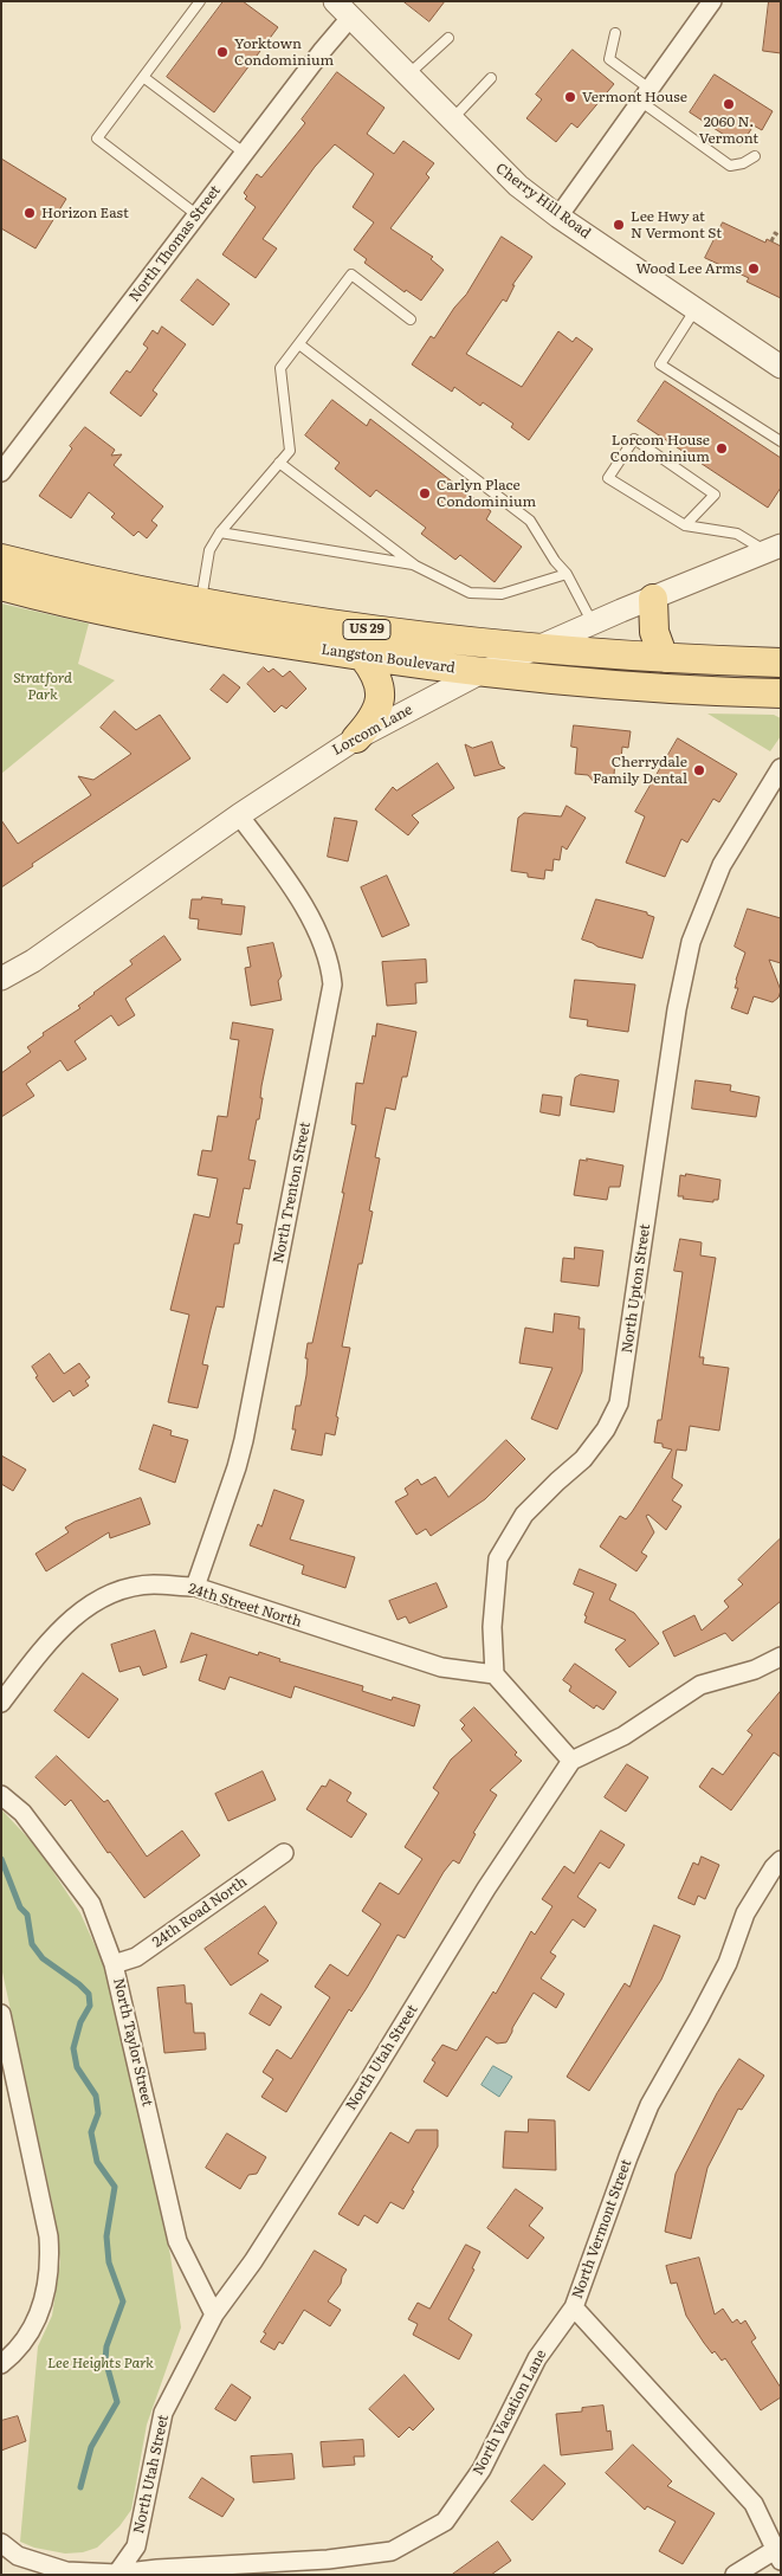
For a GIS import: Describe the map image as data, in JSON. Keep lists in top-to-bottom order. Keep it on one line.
{"streets":{"main road":["US 29","Langston Boulevard"],"street":["Cherry Hill Road","North Thomas Street","Lorcom Lane","North Trenton Street","North Upton Street","24th Street North","24th Road North","North Taylor Street","North Utah Street","North Vermont Street","North Vacation Lane"]},"crossings":[["Cherry Hill Road","North Thomas Street"],["Langston Boulevard","Lorcom Lane"],["Lorcom Lane","North Trenton Street"],["North Trenton Street","24th Street North"],["North Upton Street","24th Street North"],["24th Road North","North Taylor Street"],["North Taylor Street","North Utah Street"],["North Utah Street","North Vacation Lane"],["North Vermont Street","North Vacation Lane"]],"parks":["Stratford Park","Lee Heights Park"],"places":["Yorktown Condominium","Vermont House","2060 N. Vermont","Horizon East","Lee Hwy at N Vermont St","Wood Lee Arms","Lorcom House Condominium","Carlyn Place Condominium","Cherrydale Family Dental"]}
